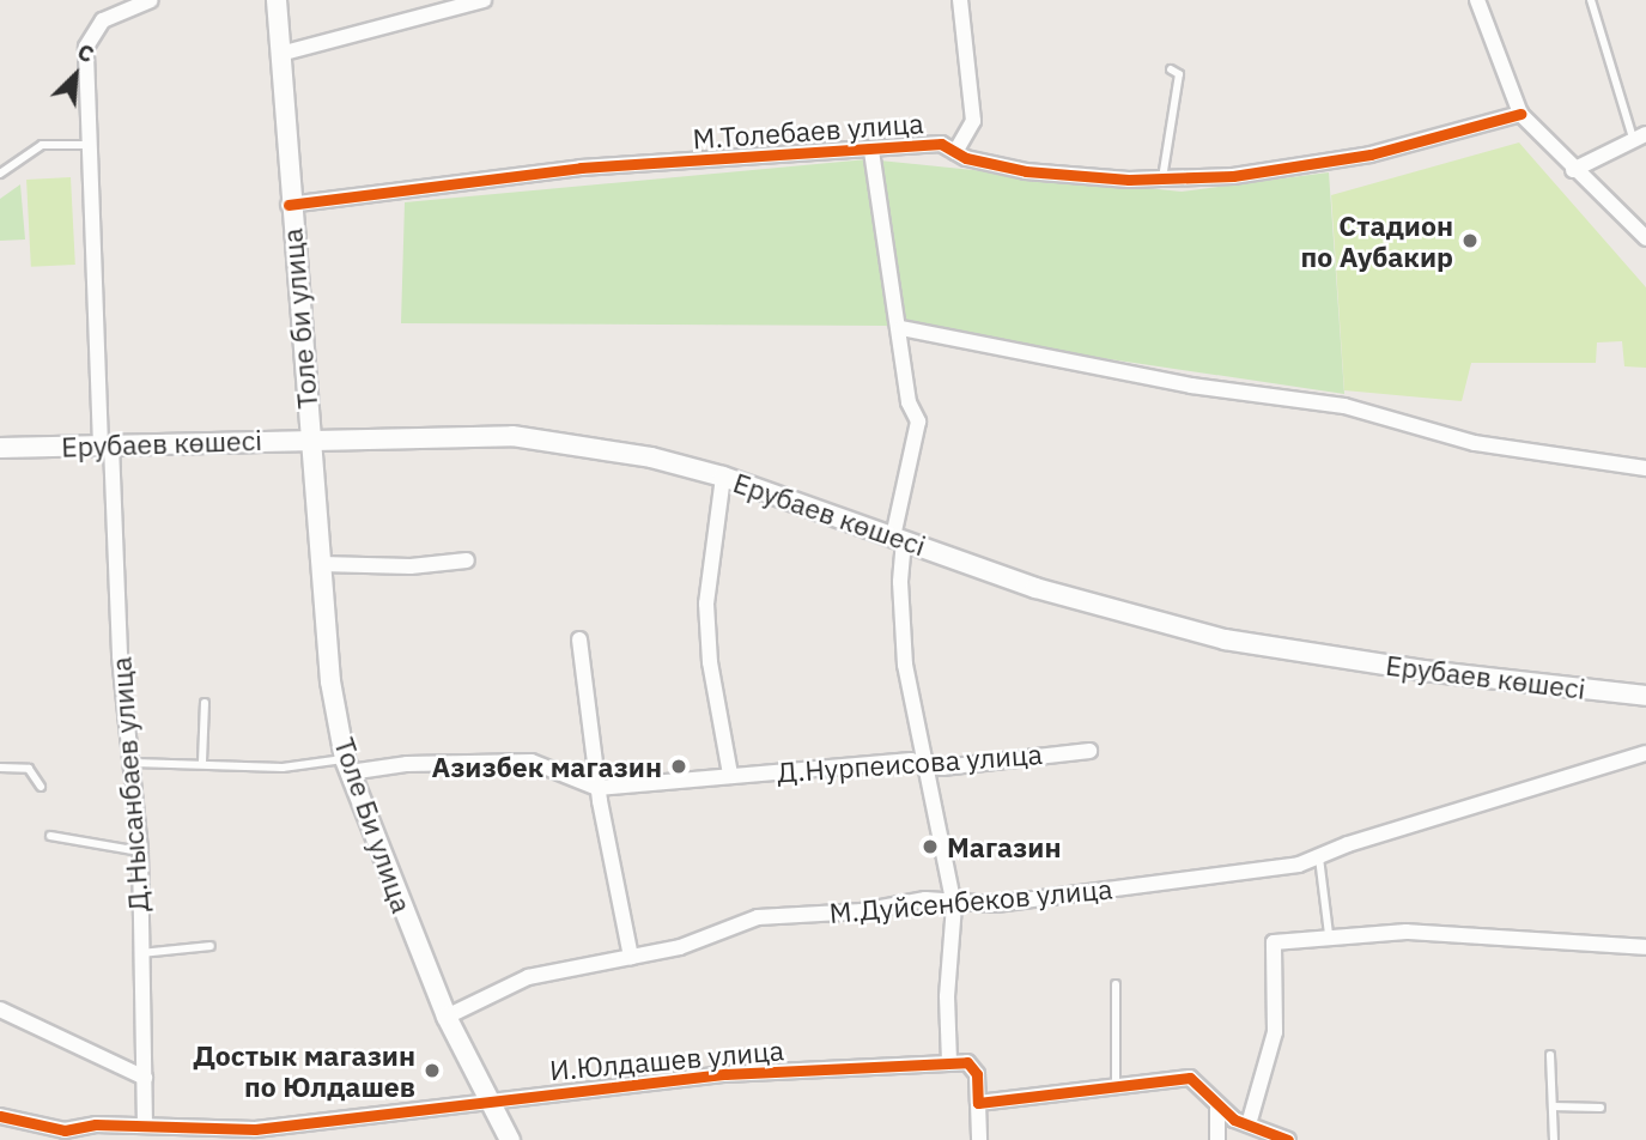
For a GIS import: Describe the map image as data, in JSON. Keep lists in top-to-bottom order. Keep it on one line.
{"streets":{"main road":["Толе би улица","Ерубаев көшесі","Толе Би улица"],"street":["М.Толебаев улица","Д.Нурпеисова улица","Д.Нысанбаев улица","М.Дуйсенбеков улица","И.Юлдашев улица"]},"crossings":[["М.Толебаев улица","Толе би улица"],["Толе би улица","Ерубаев көшесі"],["Толе би улица","Толе Би улица"],["Ерубаев көшесі","Д.Нысанбаев улица"],["Ерубаев көшесі","Толе Би улица"],["Д.Нурпеисова улица","Толе Би улица"],["Д.Нысанбаев улица","И.Юлдашев улица"],["Толе Би улица","М.Дуйсенбеков улица"],["Толе Би улица","И.Юлдашев улица"]],"places":["Стадион по Аубакир","Азизбек магазин","Магазин","Достык магазин по Юлдашев"],"north":"top right"}
